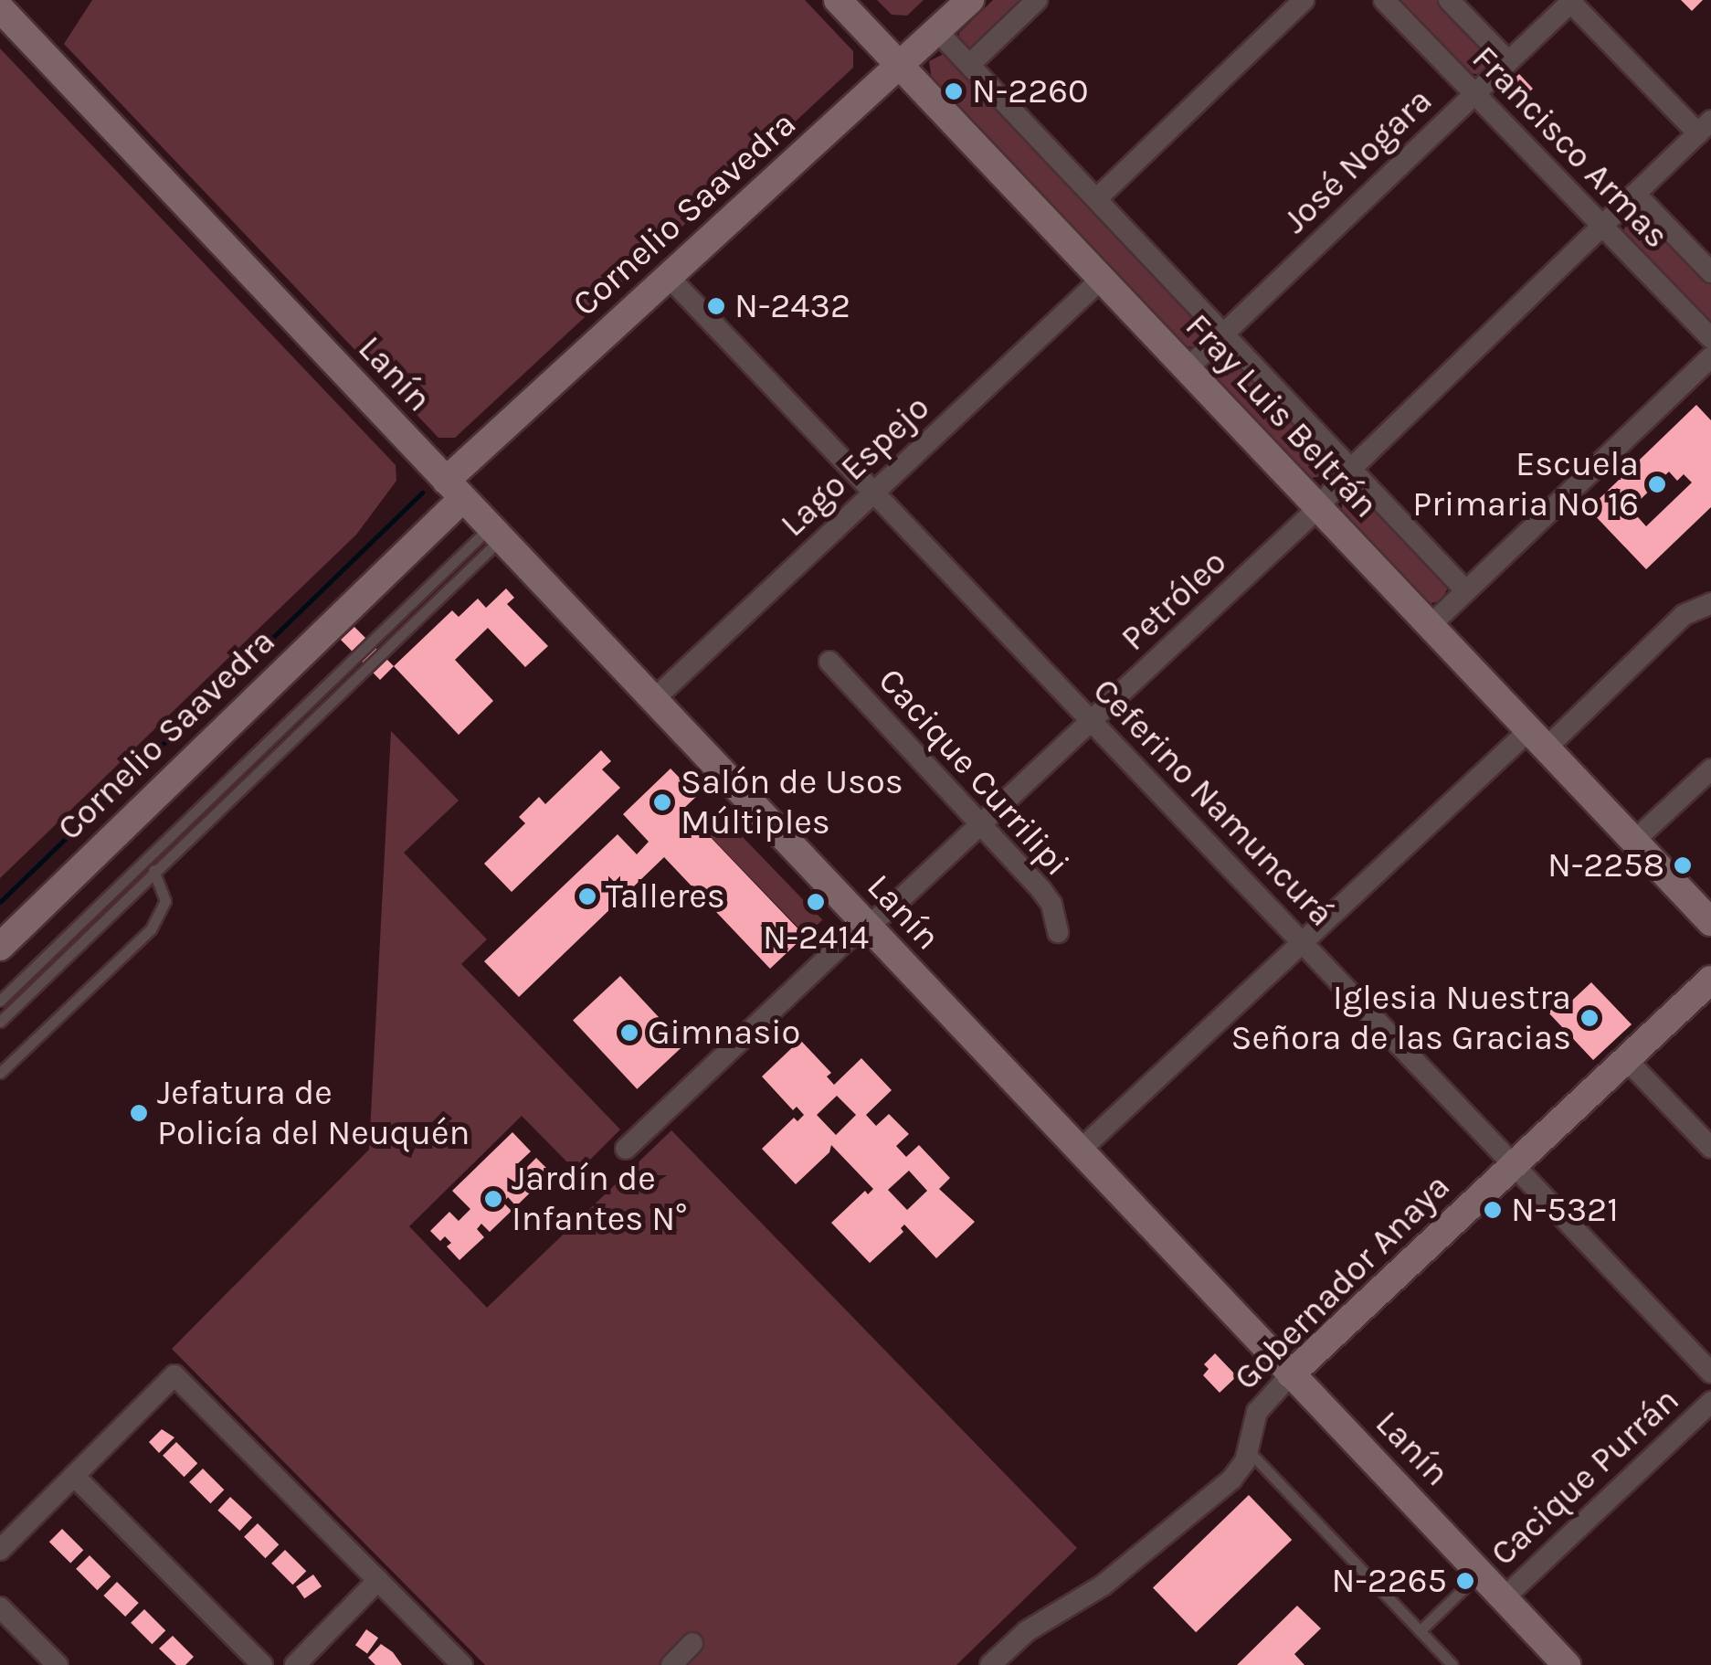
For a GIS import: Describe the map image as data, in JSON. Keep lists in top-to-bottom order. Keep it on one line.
{"streets":{"main road":["Cornelio Saavedra","Lanín","Fray Luis Beltrán","Gobernador Anaya"],"street":["Francisco Armas","José Nogara","Lago Espejo","Petróleo","Cacique Currilipi","Ceferino Namuncurá","Cacique Purrán"]},"crossings":[["Francisco Armas","José Nogara"],["Francisco Armas","Petróleo"],["José Nogara","Fray Luis Beltrán"],["Cornelio Saavedra","Lanín"],["Cornelio Saavedra","Fray Luis Beltrán"],["Cornelio Saavedra","Ceferino Namuncurá"],["Lanín","Lago Espejo"],["Lanín","Petróleo"],["Lanín","Gobernador Anaya"],["Lanín","Cacique Purrán"],["Fray Luis Beltrán","Lago Espejo"],["Fray Luis Beltrán","Petróleo"],["Lago Espejo","Ceferino Namuncurá"],["Petróleo","Cacique Currilipi"],["Petróleo","Ceferino Namuncurá"],["Ceferino Namuncurá","Gobernador Anaya"]],"places":["N-2260","N-2432","Escuela Primaria Nº 16","Salón de Usos Múltiples","N-2258","Talleres","N-2414","Iglesia Nuestra Señora de las Gracias","Gimnasio","Jefatura de Policía del Neuquén","Jardín de Infantes N°","N-5321","N-2265"]}
